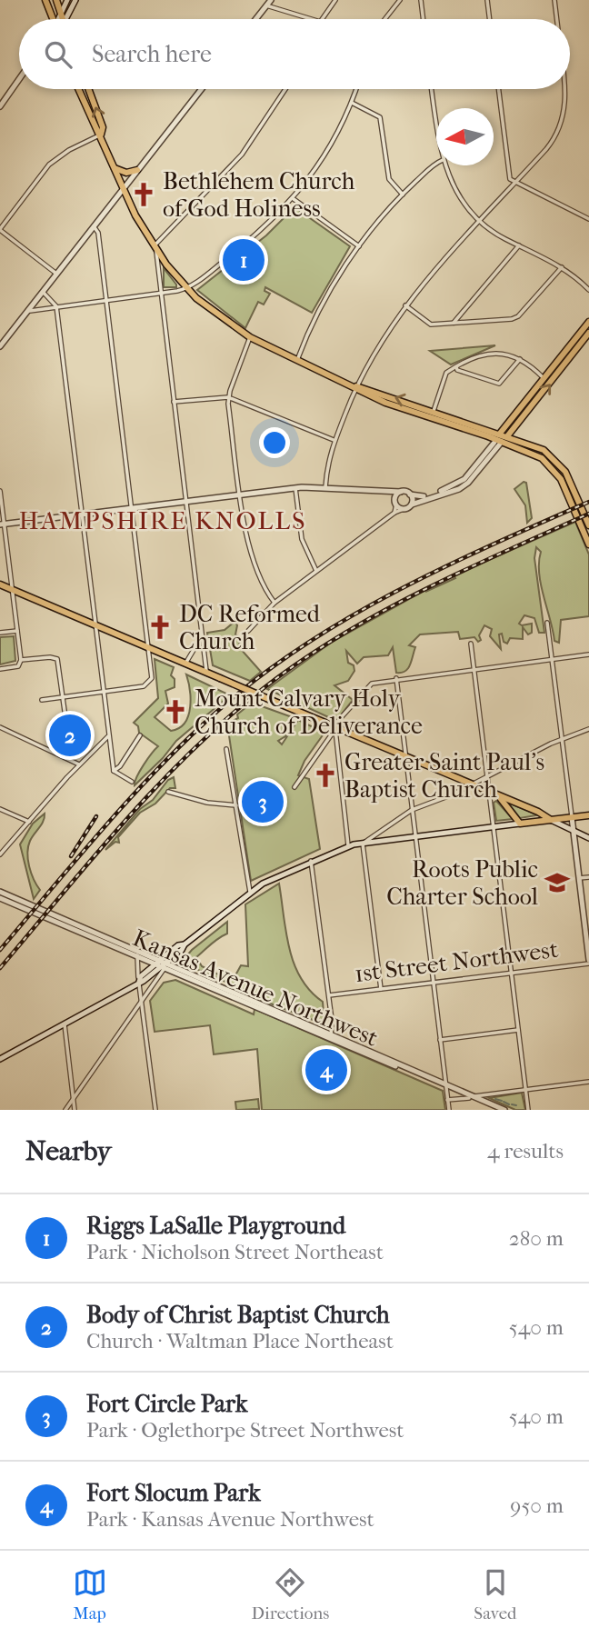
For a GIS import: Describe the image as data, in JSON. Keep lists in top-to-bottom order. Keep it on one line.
{"streets":{"street":["1st Street Northwest","Kansas Avenue Northwest"]},"districts":["HAMPSHIRE KNOLLS"],"places":{"church":["Bethlehem Church of God Holiness","DC Reformed Church","Mount Calvary Holy Church of Deliverance","Greater Saint Paul's Baptist Church"],"school or university":["Roots Public Charter School"]},"north":"left","page":{"search":"Search here","pins":["1","2","3","4"],"heading":["Nearby","4 results"],"list":[{"mark":"1","name":"Riggs LaSalle Playground","note":"Park · Nicholson Street Northeast","value":"280 m"},{"mark":"2","name":"Body of Christ Baptist Church","note":"Church · Waltman Place Northeast","value":"540 m"},{"mark":"3","name":"Fort Circle Park","note":"Park · Oglethorpe Street Northwest","value":"540 m"},{"mark":"4","name":"Fort Slocum Park","note":"Park · Kansas Avenue Northwest","value":"950 m"}],"nav":["Map","Directions","Saved"]}}
